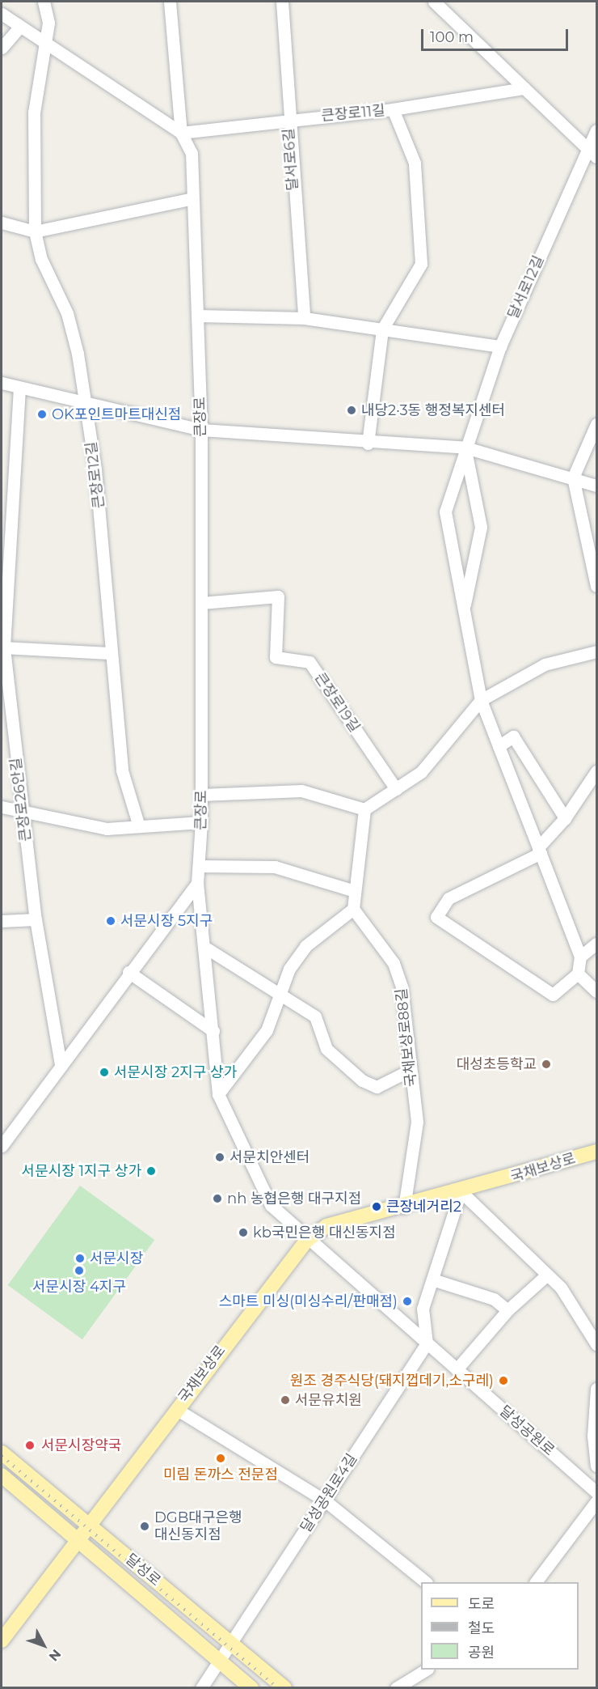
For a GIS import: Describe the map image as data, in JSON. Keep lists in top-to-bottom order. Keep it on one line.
{"streets":{"main road":["국채보상로","달성로"],"street":["큰장로11길","달서로6길","달서로12길","큰장로","큰장로12길","큰장로19길","큰장로26안길","국채보상로88길","달성공원로","달성공원로4길"]},"crossings":[["큰장로11길","달서로6길"],["큰장로11길","큰장로"],["큰장로","큰장로19길"],["큰장로","국채보상로"],["큰장로","달성공원로"],["국채보상로88길","국채보상로"],["국채보상로","달성공원로"],["국채보상로","달성로"],["달성공원로","달성공원로4길"],["달성공원로4길","달성로"]],"places":["내당2·3동 행정복지센터","OK포인트마트대신점","서문시장 5지구","대성초등학교","서문시장 2지구 상가","서문치안센터","서문시장 1지구 상가","nh 농협은행 대구지점","큰장네거리2","kb국민은행 대신동지점","서문시장","서문시장 4지구","스마트 미싱(미싱수리/판매점)","원조 경주식당(돼지껍데기,소구레)","서문유치원","서문시장약국","미림 돈까스 전문점","DGB대구은행 대신동지점"],"legend":["도로","철도","공원"],"scale_bar":"100 m","north":"bottom right"}
